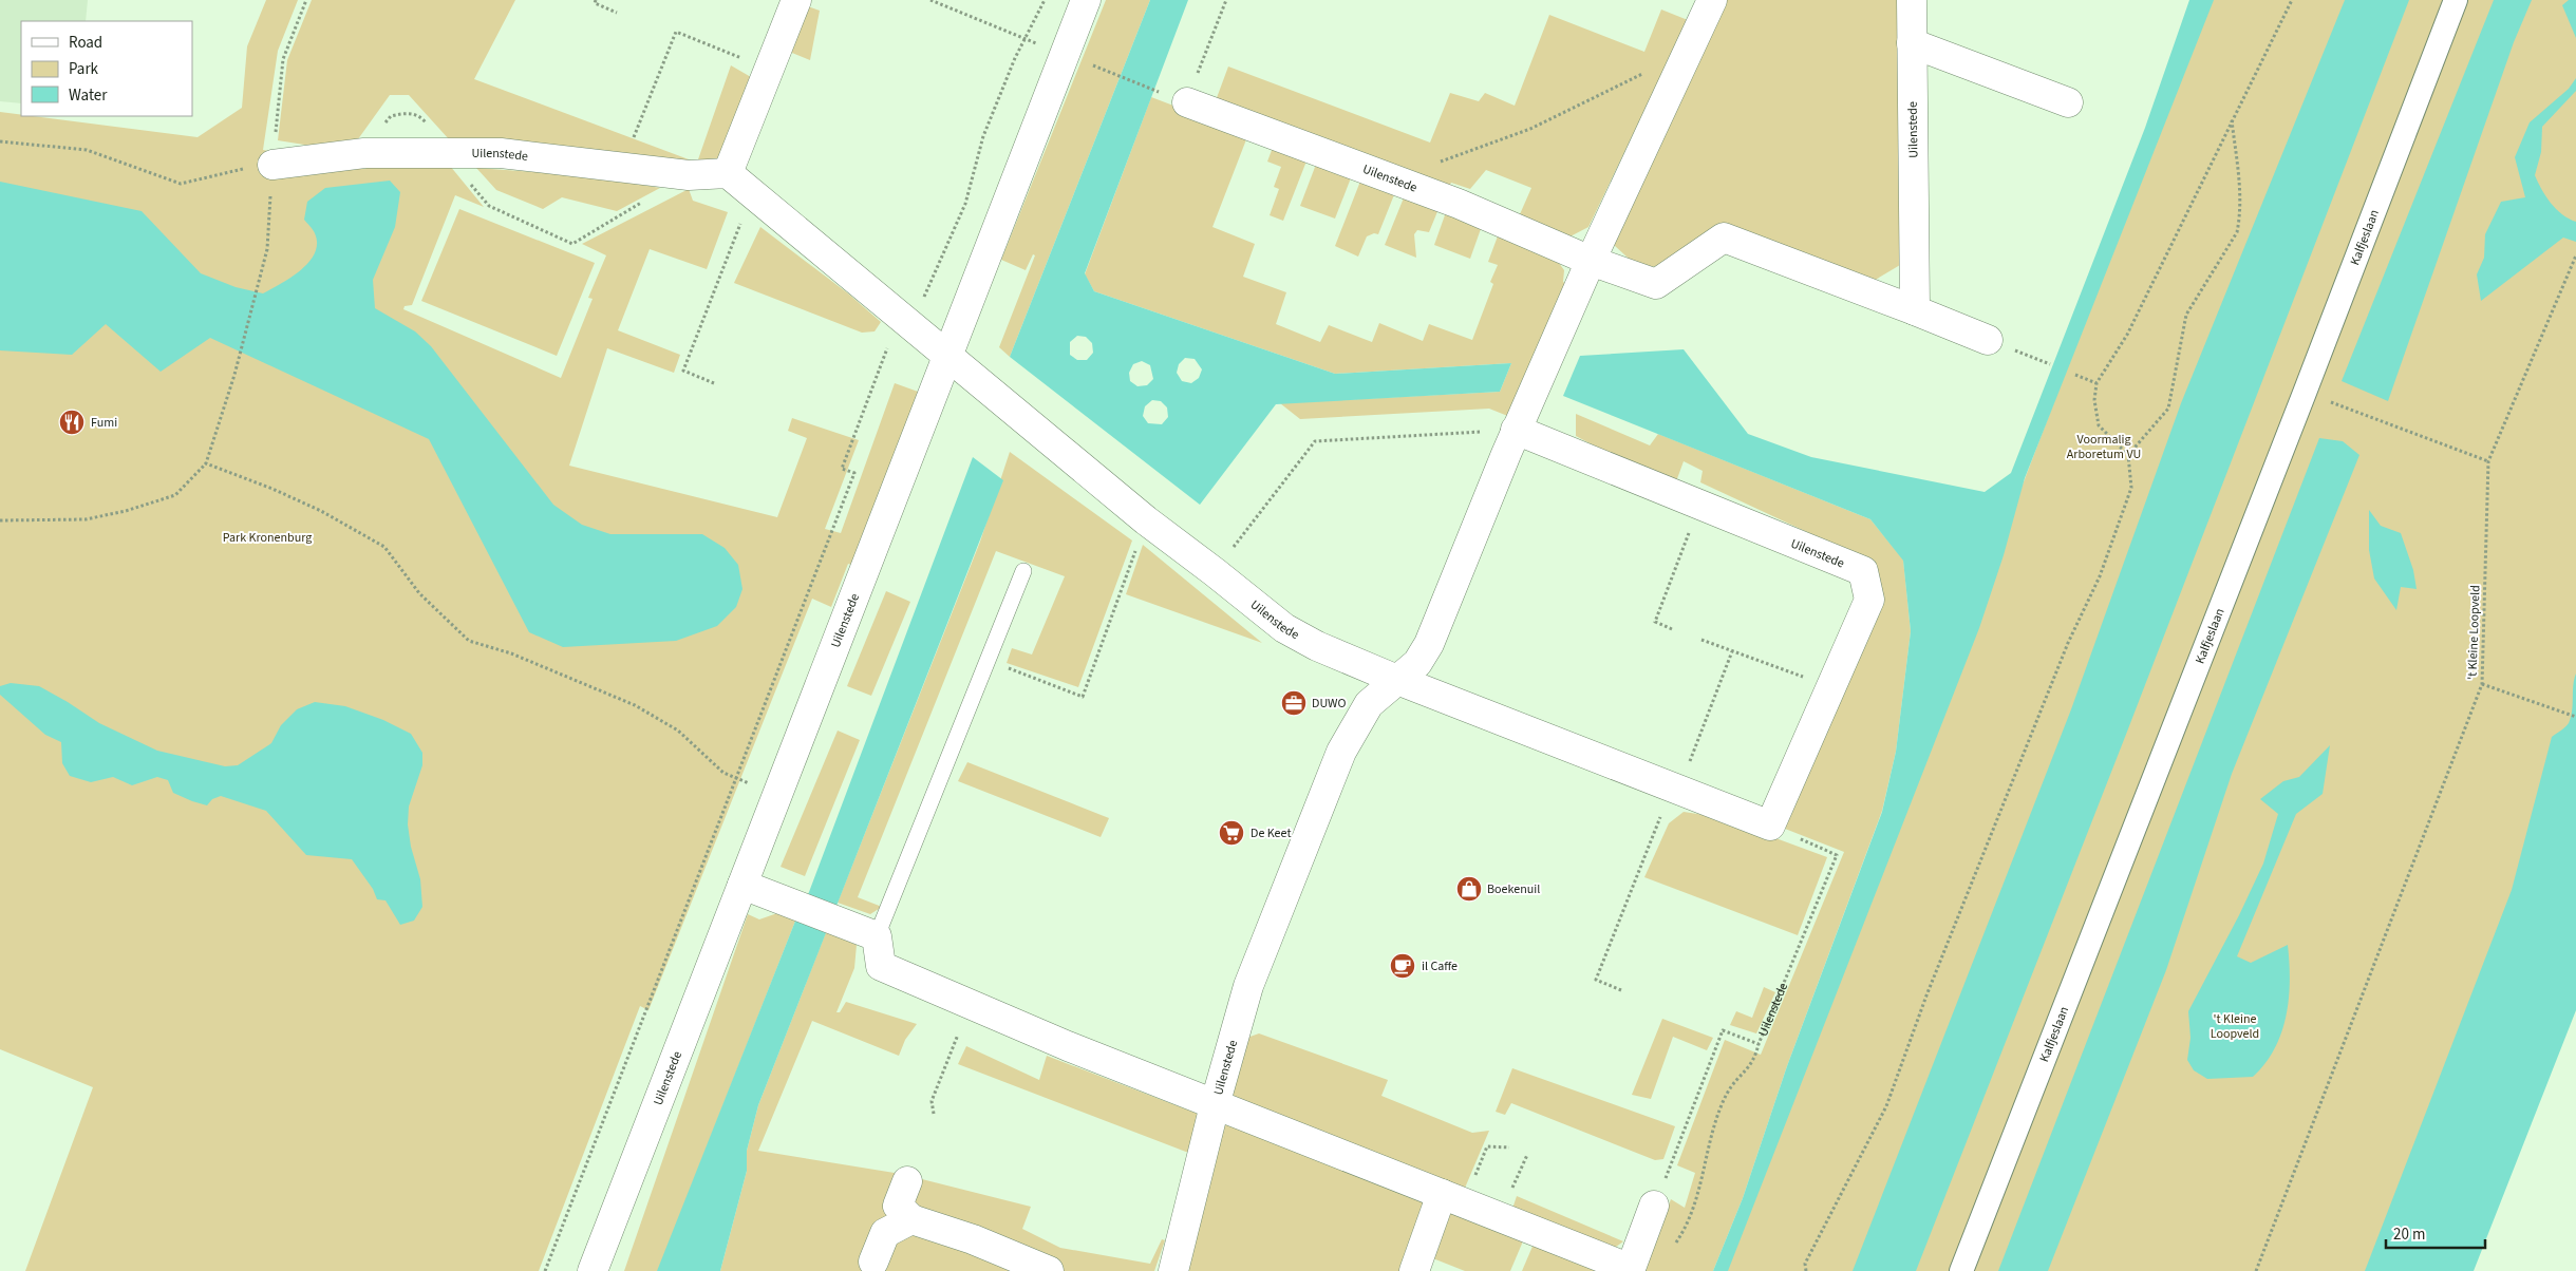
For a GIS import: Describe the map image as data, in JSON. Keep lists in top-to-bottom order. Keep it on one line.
{"streets":{"street":["Uilenstede","Kalfjeslaan"],"path":["'t Kleine Loopveld"]},"parks":["Voormalig Arboretum VU","Park Kronenburg","'t Kleine Loopveld"],"places":{"restaurant":["Fumi"],"office":["DUWO"],"supermarket":["De Keet"],"shop":["Boekenuil"],"cafe":["il Caffe"]},"legend":["Road","Park","Water"],"scale_bar":"20 m"}
